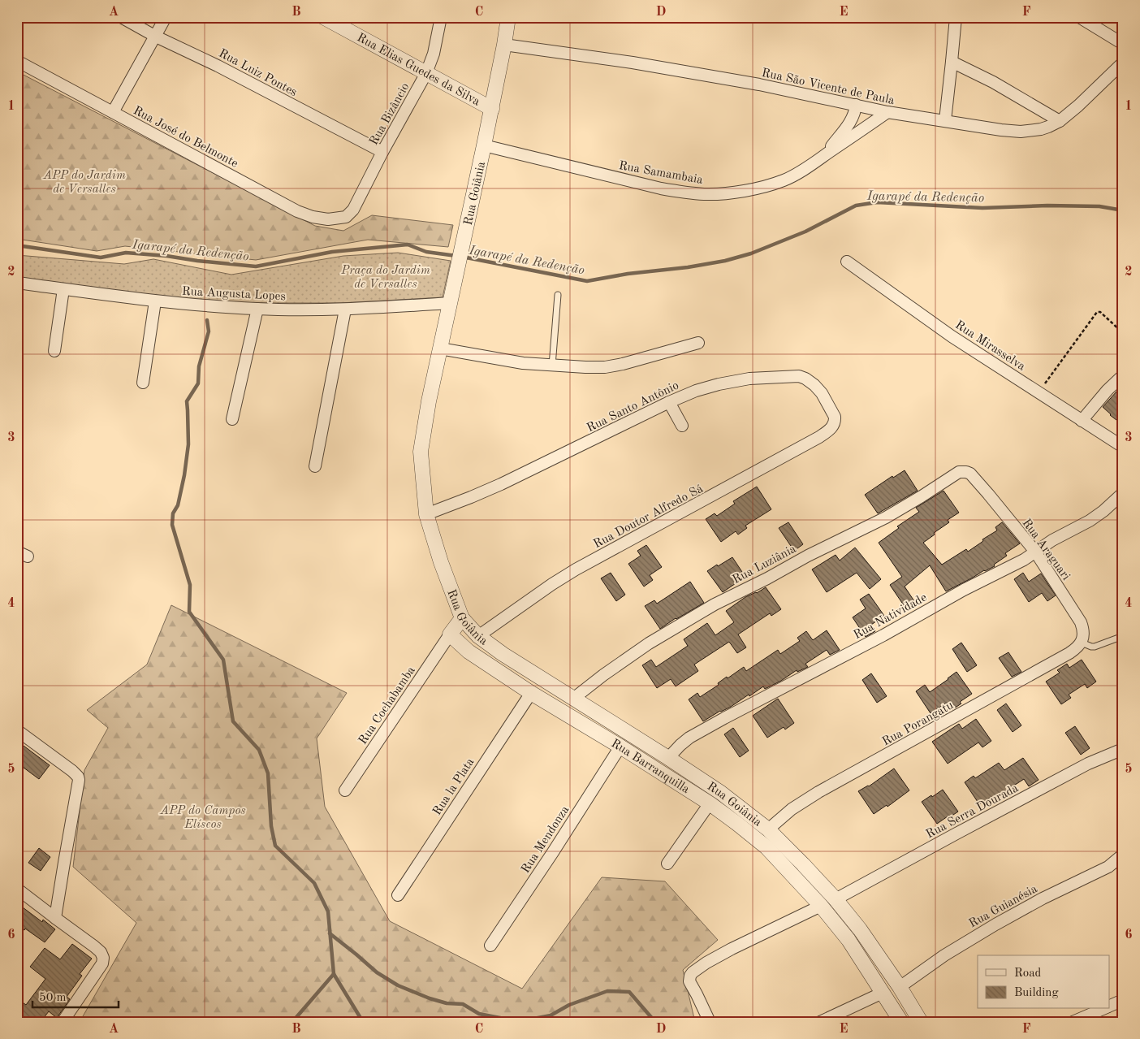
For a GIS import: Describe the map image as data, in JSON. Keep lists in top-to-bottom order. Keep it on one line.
{"streets":{"street":["Rua Elias Guedes da Silva","Rua Luiz Pontes","Rua São Vicente de Paula","Rua Bizâncio","Rua José do Belmonte","Rua Samambaia","Rua Goiânia","Rua Augusta Lopes","Rua Mirasselva","Rua Santo Antônio","Rua Doutor Alfredo Sá","Rua Araguari","Rua Luziânia","Rua Natividade","Rua Cochabamba","Rua Porangatu","Rua Barranquilla","Rua la Plata","Rua Serra Dourada","Rua Mendonza","Rua Guianésia"]},"crossings":[["Rua Elias Guedes da Silva","Rua Bizâncio"],["Rua Elias Guedes da Silva","Rua Goiânia"],["Rua Luiz Pontes","Rua Bizâncio"],["Rua São Vicente de Paula","Rua Samambaia"],["Rua São Vicente de Paula","Rua Goiânia"],["Rua Bizâncio","Rua José do Belmonte"],["Rua Samambaia","Rua Goiânia"],["Rua Goiânia","Rua Augusta Lopes"],["Rua Goiânia","Rua Santo Antônio"],["Rua Goiânia","Rua Doutor Alfredo Sá"],["Rua Goiânia","Rua Luziânia"],["Rua Goiânia","Rua Natividade"],["Rua Goiânia","Rua Porangatu"],["Rua Goiânia","Rua Serra Dourada"],["Rua Goiânia","Rua Guianésia"],["Rua Santo Antônio","Rua Doutor Alfredo Sá"],["Rua Araguari","Rua Luziânia"],["Rua Araguari","Rua Natividade"],["Rua Araguari","Rua Porangatu"],["Rua Cochabamba","Rua Barranquilla"],["Rua Barranquilla","Rua la Plata"],["Rua Barranquilla","Rua Mendonza"]],"water":["Igarapé da Redenção"],"parks":["APP do Jardim de Versalles","Praça do Jardim de Versalles","APP do Campos Elíseos"],"legend":["Road","Building"],"scale_bar":"50 m","grid":{"columns":["A","B","C","D","E","F"],"rows":["1","2","3","4","5","6"]}}
